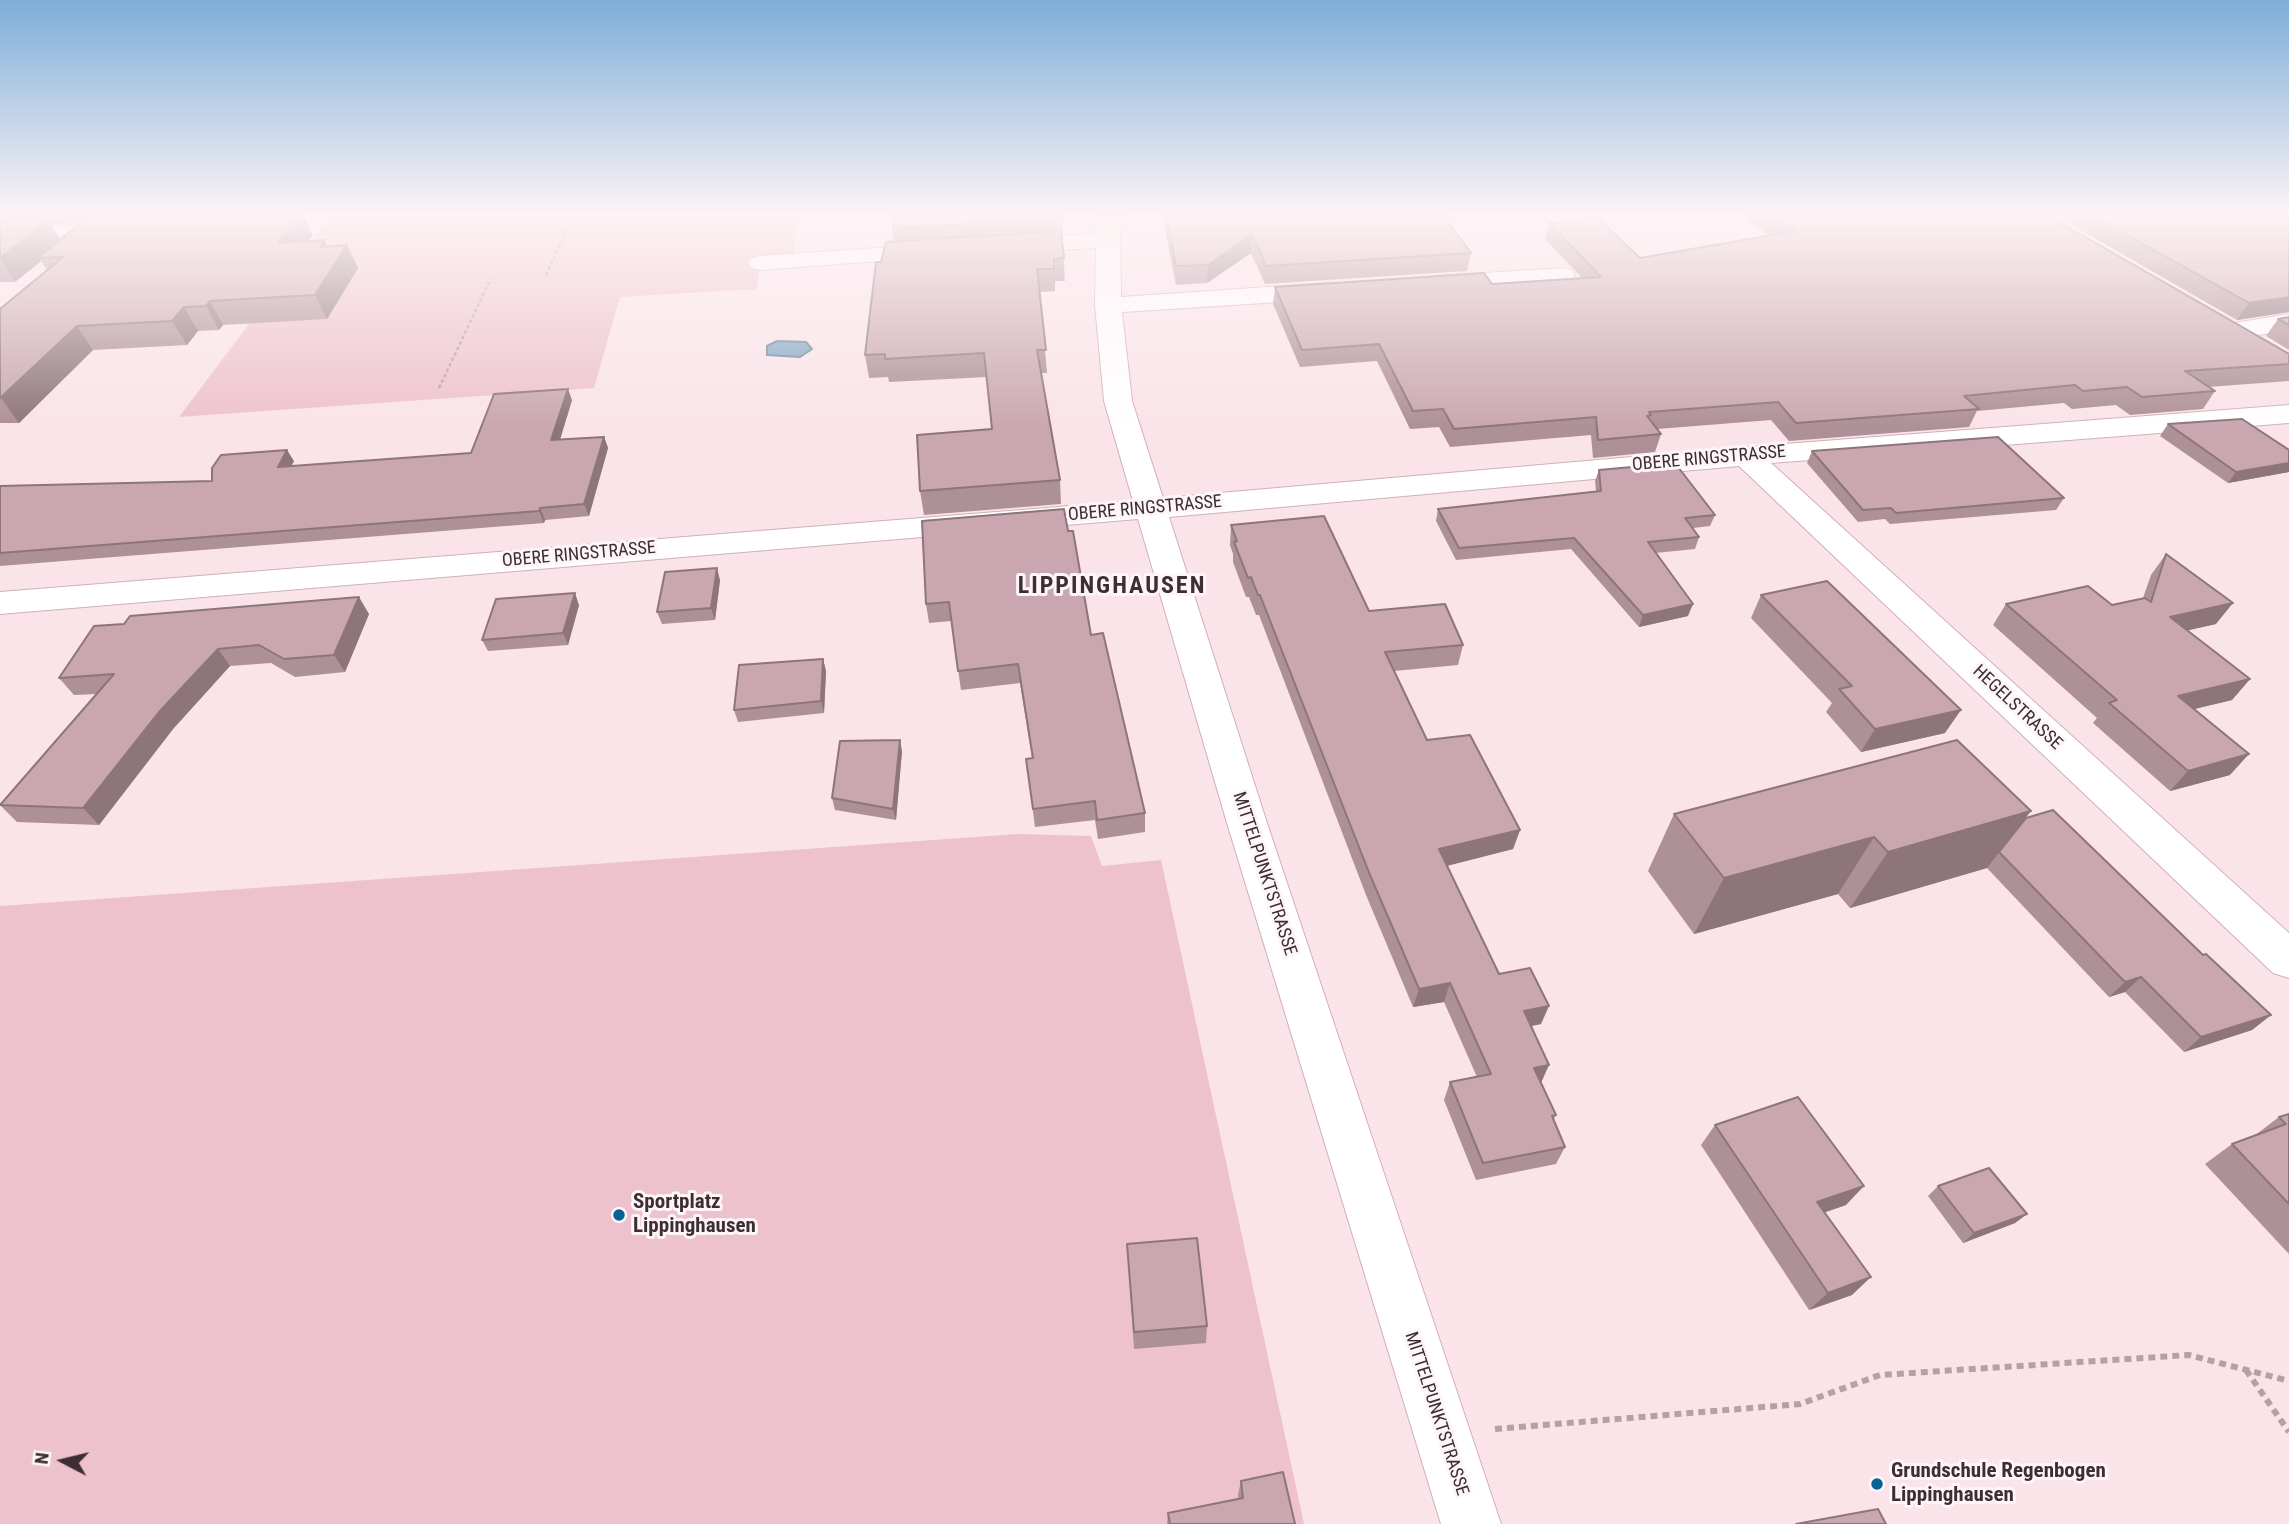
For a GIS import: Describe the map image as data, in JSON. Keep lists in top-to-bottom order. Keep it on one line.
{"streets":{"street":["OBERE RINGSTRASSE","HEGELSTRASSE","MITTELPUNKTSTRASSE"]},"crossings":[["OBERE RINGSTRASSE","HEGELSTRASSE"],["OBERE RINGSTRASSE","MITTELPUNKTSTRASSE"]],"districts":["LIPPINGHAUSEN"],"places":["Sportplatz Lippinghausen","Grundschule Regenbogen Lippinghausen"],"north":"left"}
